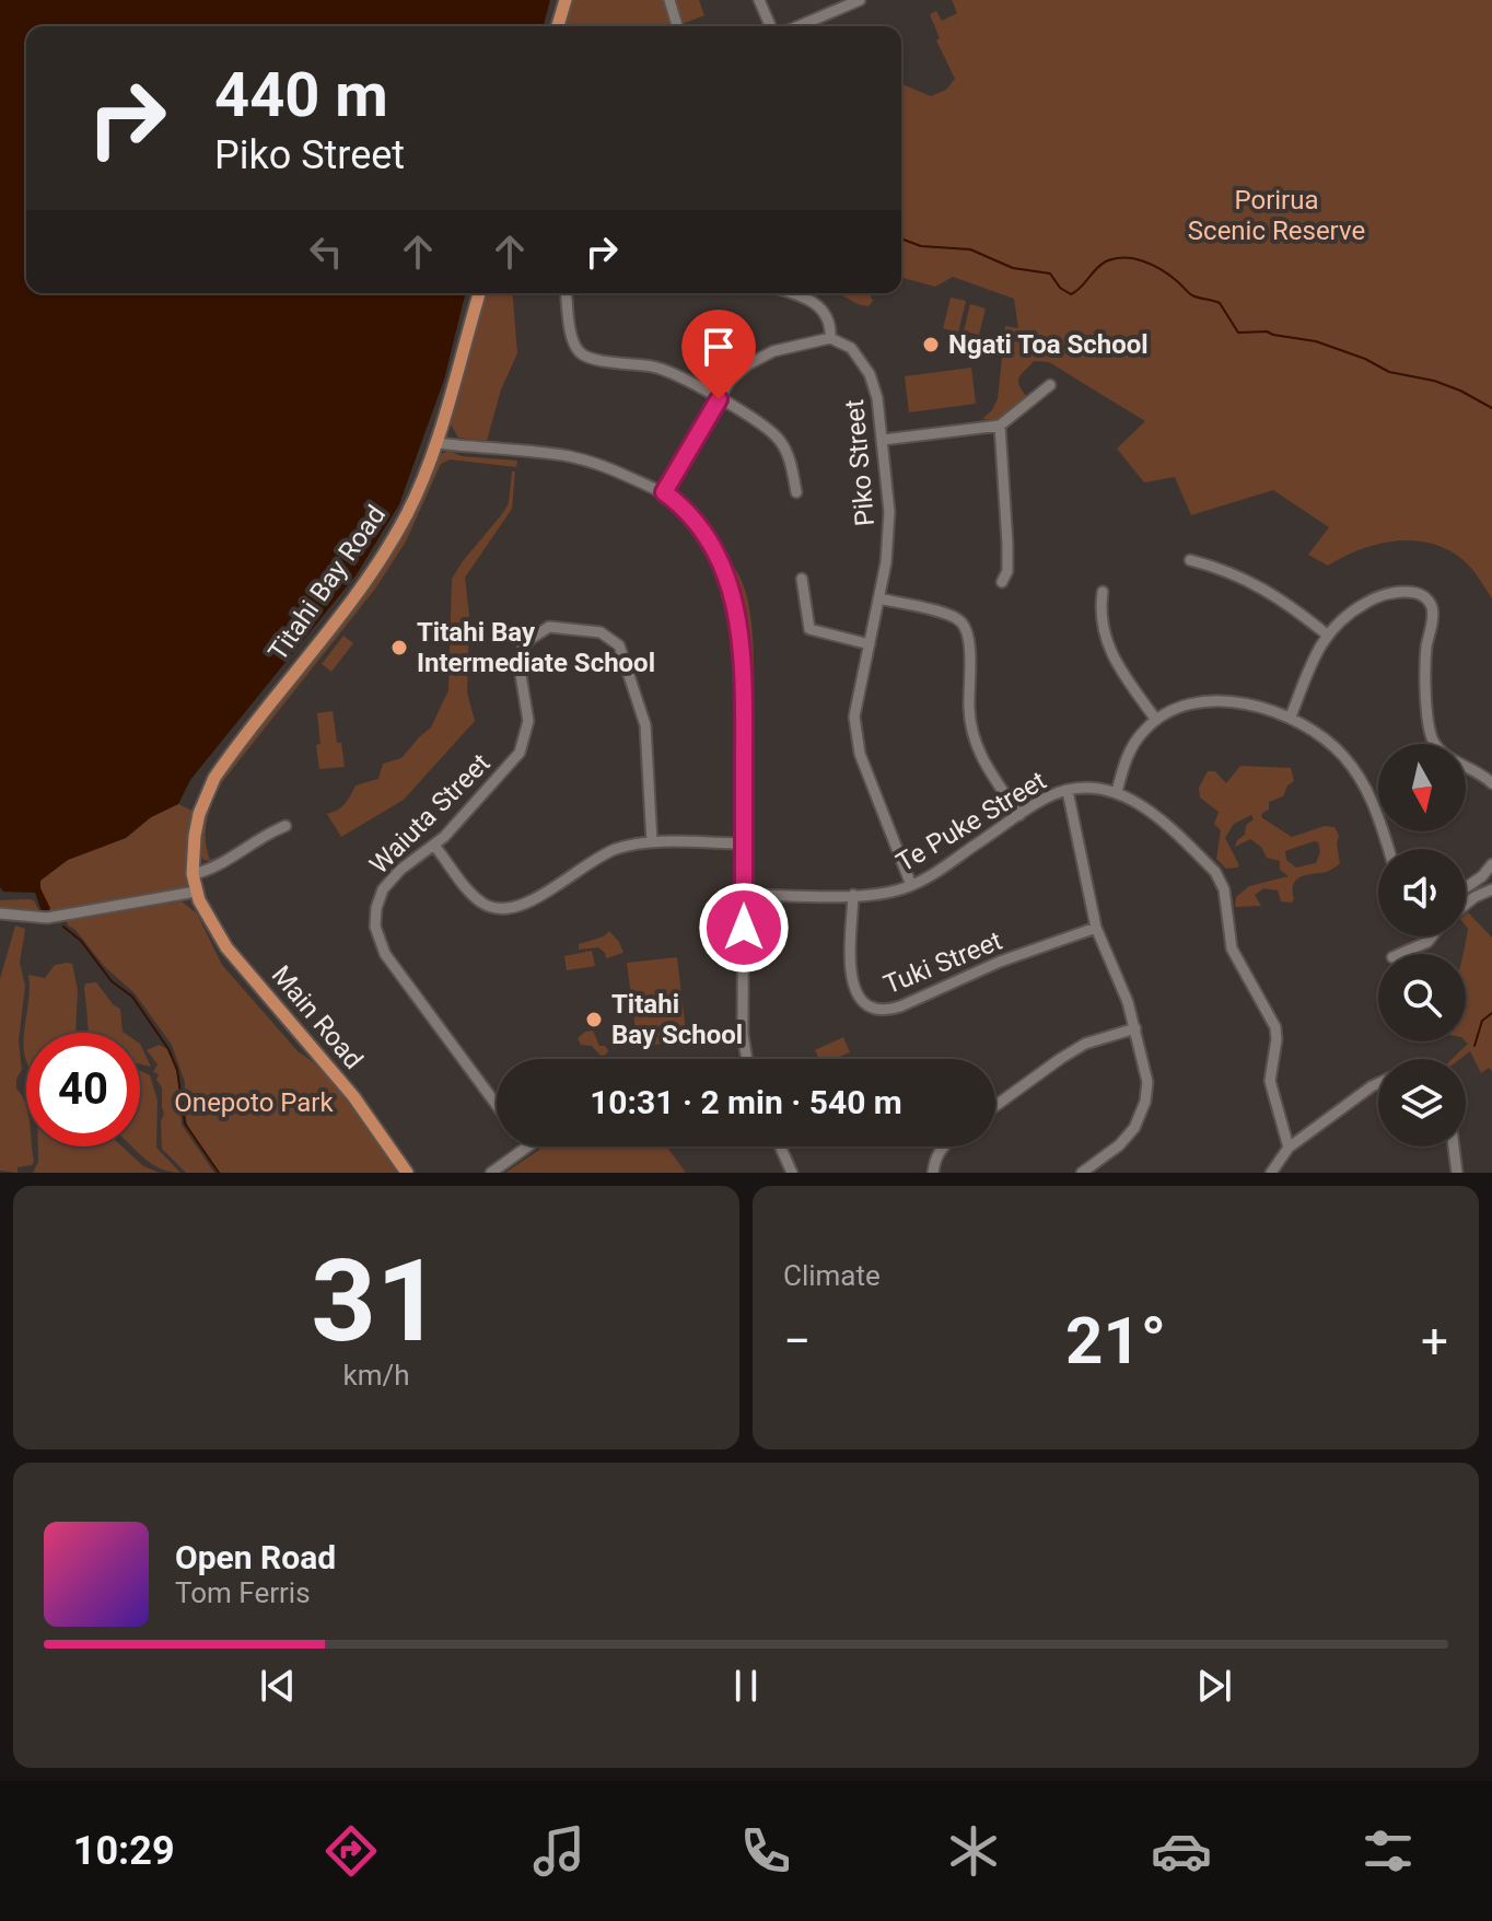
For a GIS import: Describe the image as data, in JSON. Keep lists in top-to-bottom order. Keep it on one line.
{"streets":{"main road":["Titahi Bay Road","Main Road"],"street":["Piko Street","Waiuta Street","Te Puke Street","Tuki Street"]},"crossings":[["Piko Street","Te Puke Street"],["Titahi Bay Road","Main Road"],["Te Puke Street","Tuki Street"]],"parks":["Porirua Scenic Reserve","Onepoto Park"],"places":["Ngati Toa School","Titahi Bay Intermediate School","Titahi Bay School"],"north":"bottom","page":{"turn":["440 m","Piko Street"],"limit":"40","trip":"10:31 · 2 min · 540 m","tile":[["31","km/h"],"Climate"],"heat":["−","21°","+"],"song":["Open Road","Tom Ferris"],"tabs":"10:29"}}
